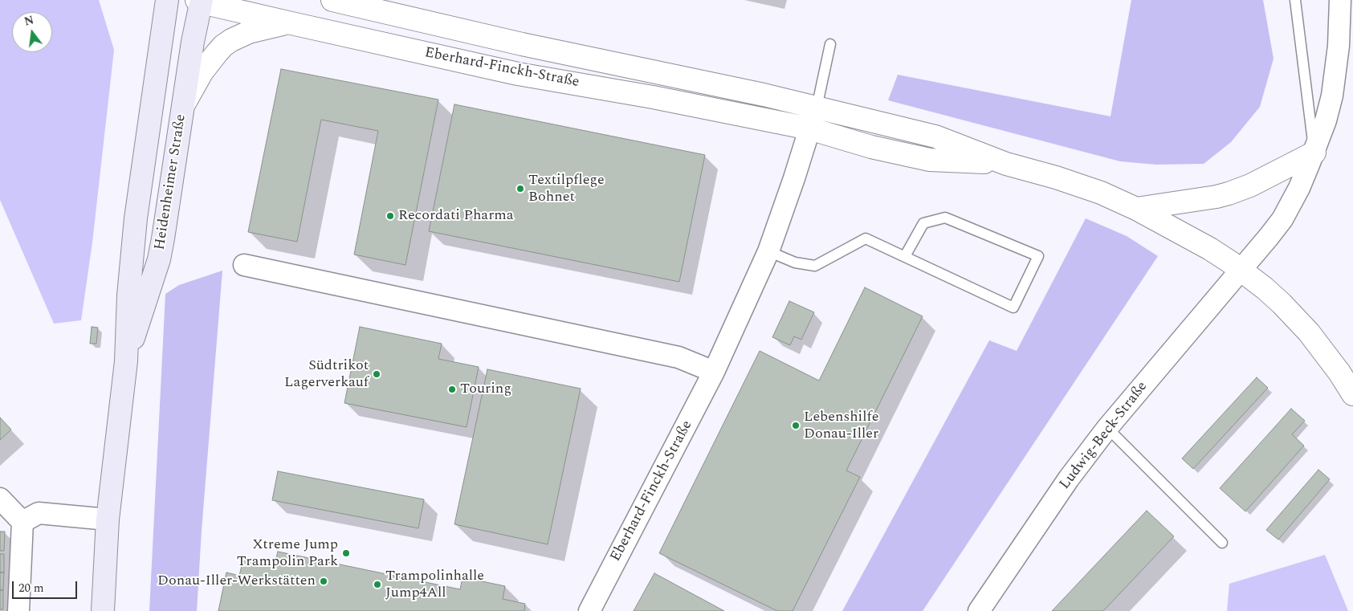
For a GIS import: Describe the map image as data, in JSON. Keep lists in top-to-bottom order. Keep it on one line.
{"streets":{"main road":["Heidenheimer Straße"],"street":["Eberhard-Finckh-Straße","Ludwig-Beck-Straße"]},"crossings":[["Eberhard-Finckh-Straße","Heidenheimer Straße"],["Eberhard-Finckh-Straße","Ludwig-Beck-Straße"]],"places":["Textilpflege Bohnet","Recordati Pharma","Südtrikot Lagerverkauf","Touring","Lebenshilfe Donau-Iller","Xtreme Jump Trampolin Park","Donau-Iller-Werkstätten","Trampolinhalle Jump4All"],"scale_bar":"20 m","north":"top"}
